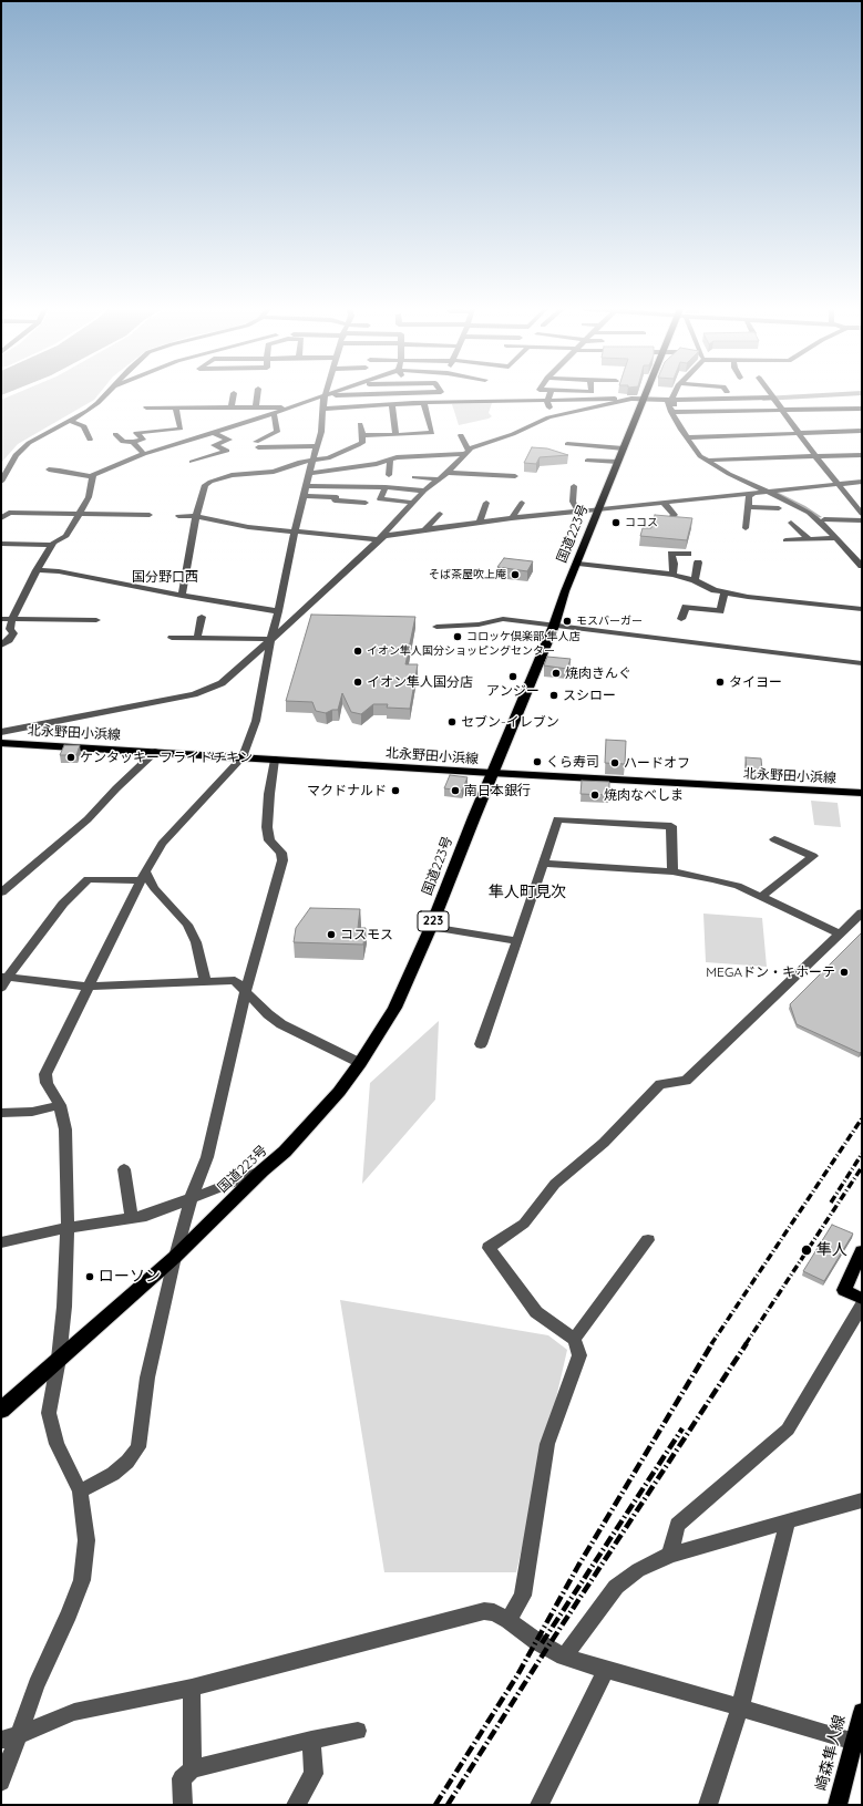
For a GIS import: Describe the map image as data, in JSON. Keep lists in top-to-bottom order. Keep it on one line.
{"streets":{"highway":["国道223号","223"],"main road":["北永野田小浜線","崎森隼人線"]},"crossings":[["国道223号","北永野田小浜線"]],"districts":["国分野口西","隼人町見次"],"places":["ココス","そば茶屋吹上庵","モスバーガー","コロッケ倶楽部 隼人店","イオン隼人国分ショッピングセンター","焼肉きんぐ","アンジー","イオン隼人国分店","タイヨー","スシロー","セブン-イレブン","ケンタッキーフライドチキン","くら寿司","ハードオフ","マクドナルド","南日本銀行","焼肉なべしま","コスモス","MEGAドン・キホーテ","隼人","ローソン"]}
